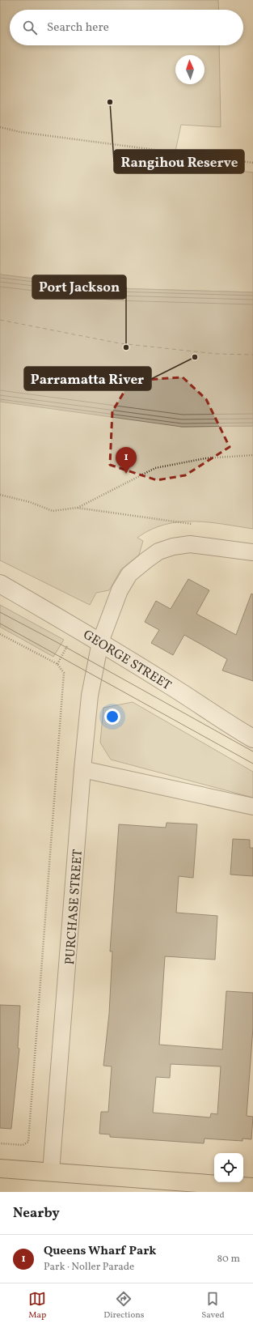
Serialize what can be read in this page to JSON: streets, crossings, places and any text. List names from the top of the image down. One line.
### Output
{"streets":{"street":["GEORGE STREET","PURCHASE STREET"]},"crossings":[["GEORGE STREET","PURCHASE STREET"]],"places":["Rangihou Reserve","Port Jackson","Parramatta River"],"north":"top","page":{"search":"Search here","pins":"1","heading":"Nearby","list":[{"mark":"1","name":"Queens Wharf Park","note":"Park · Noller Parade","value":"80 m"}],"nav":["Map","Directions","Saved"]}}
